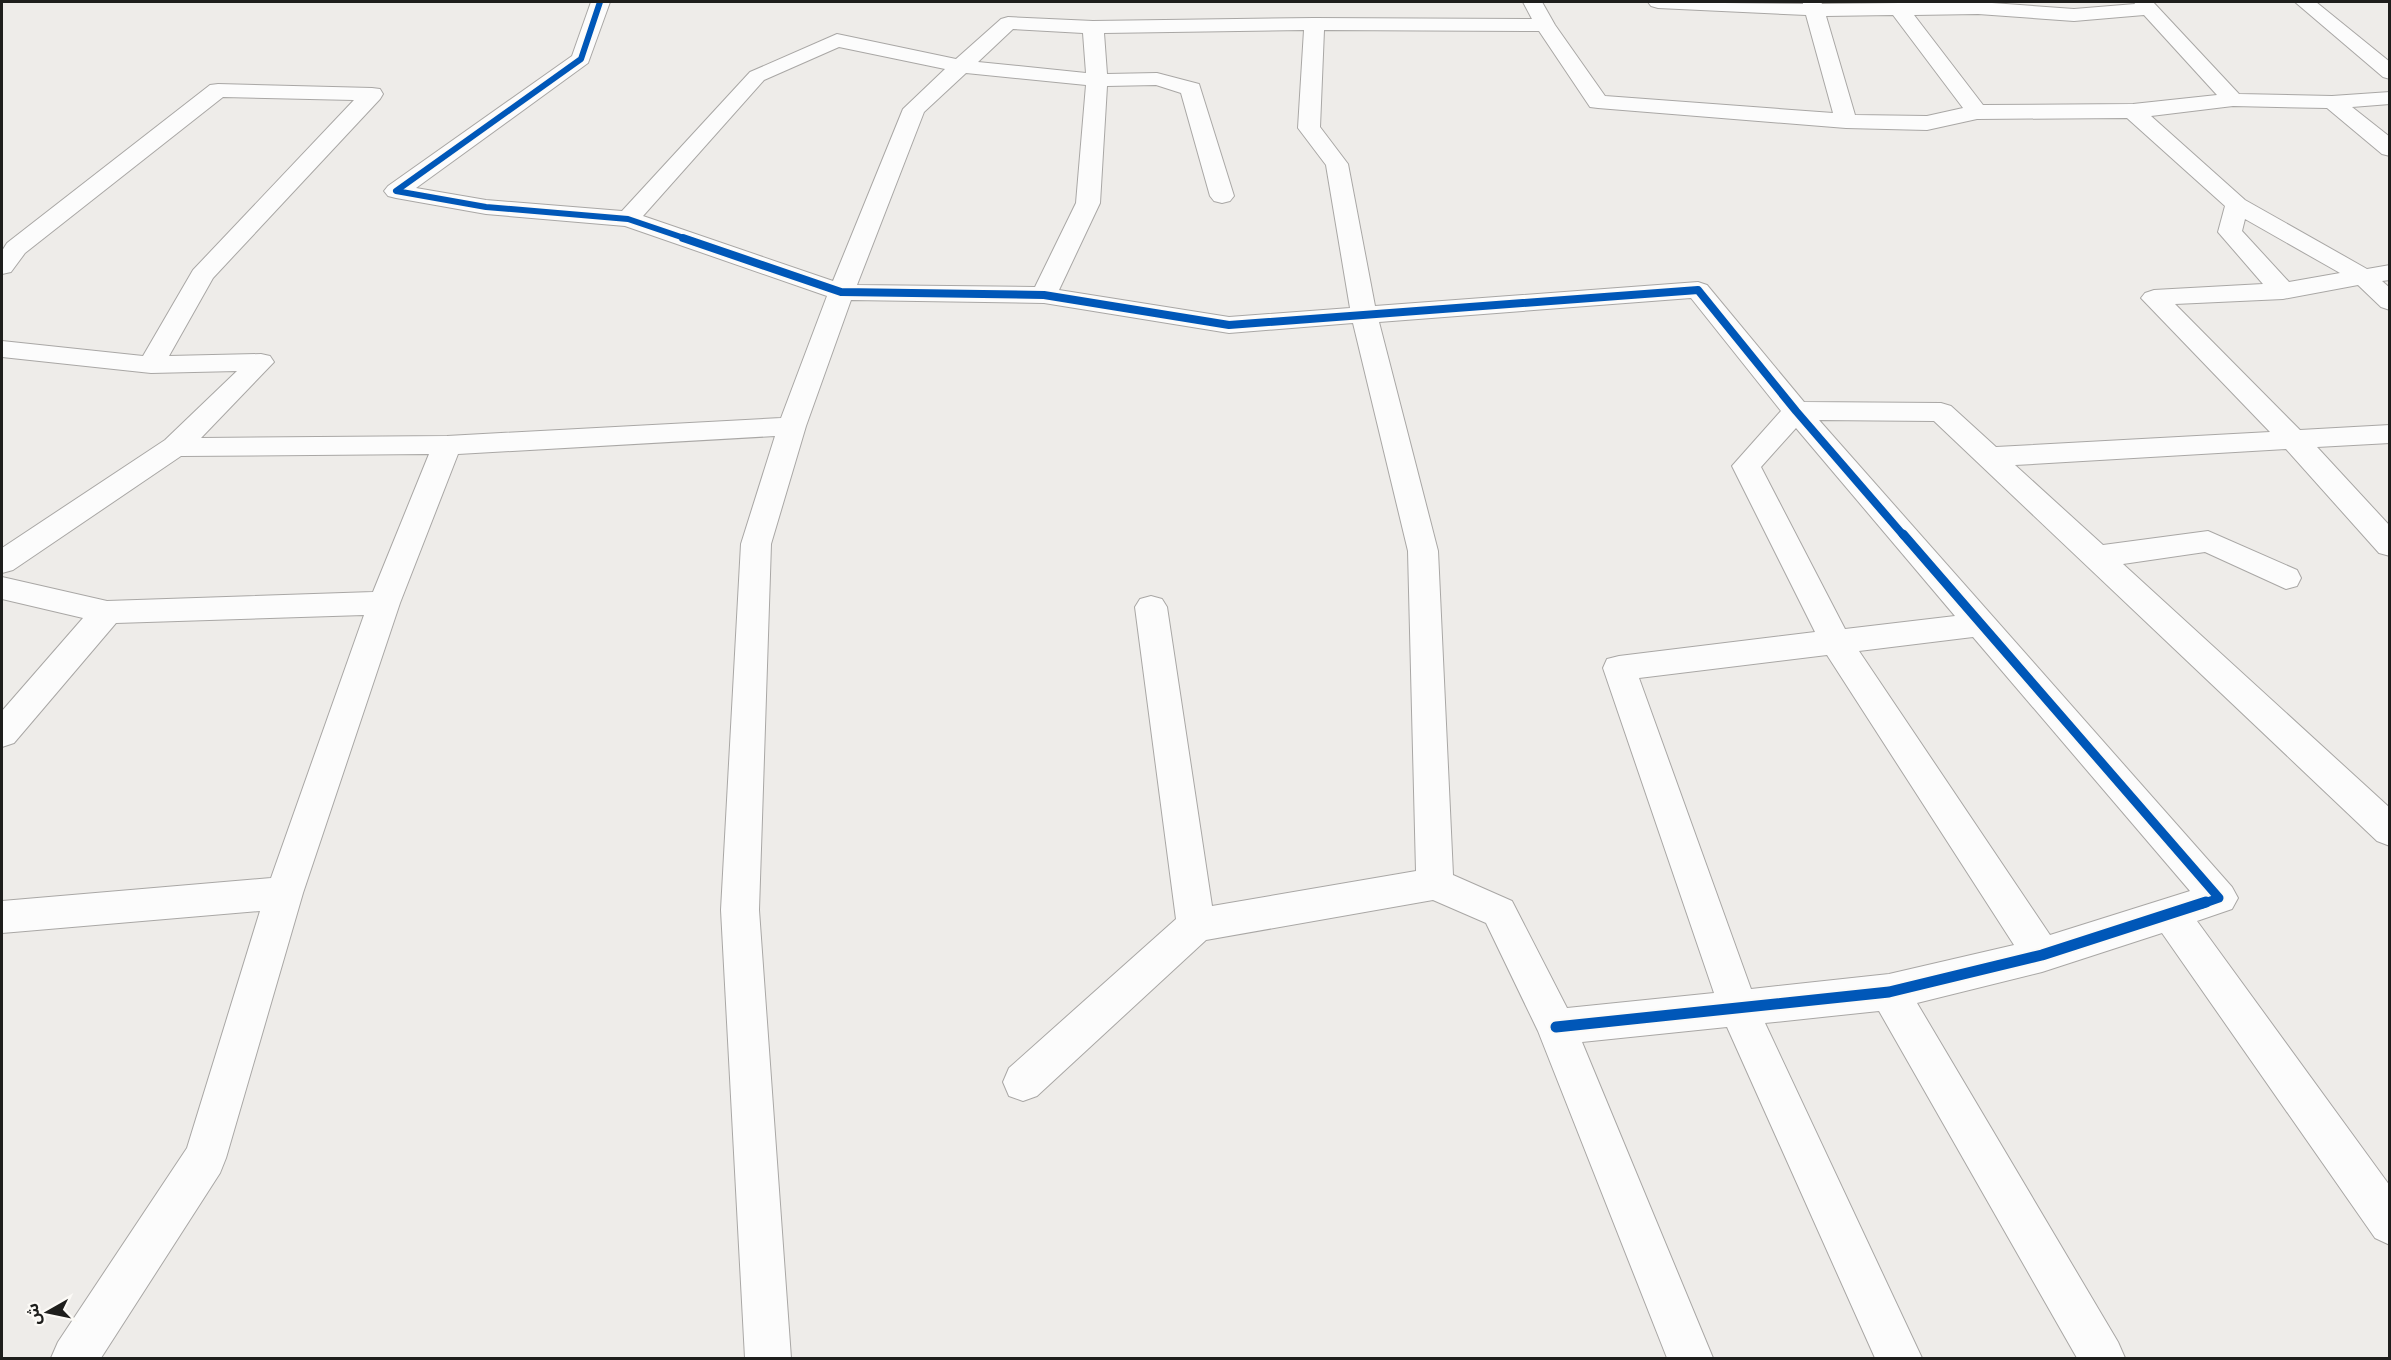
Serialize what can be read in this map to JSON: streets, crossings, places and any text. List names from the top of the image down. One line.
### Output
{"north":"left"}
